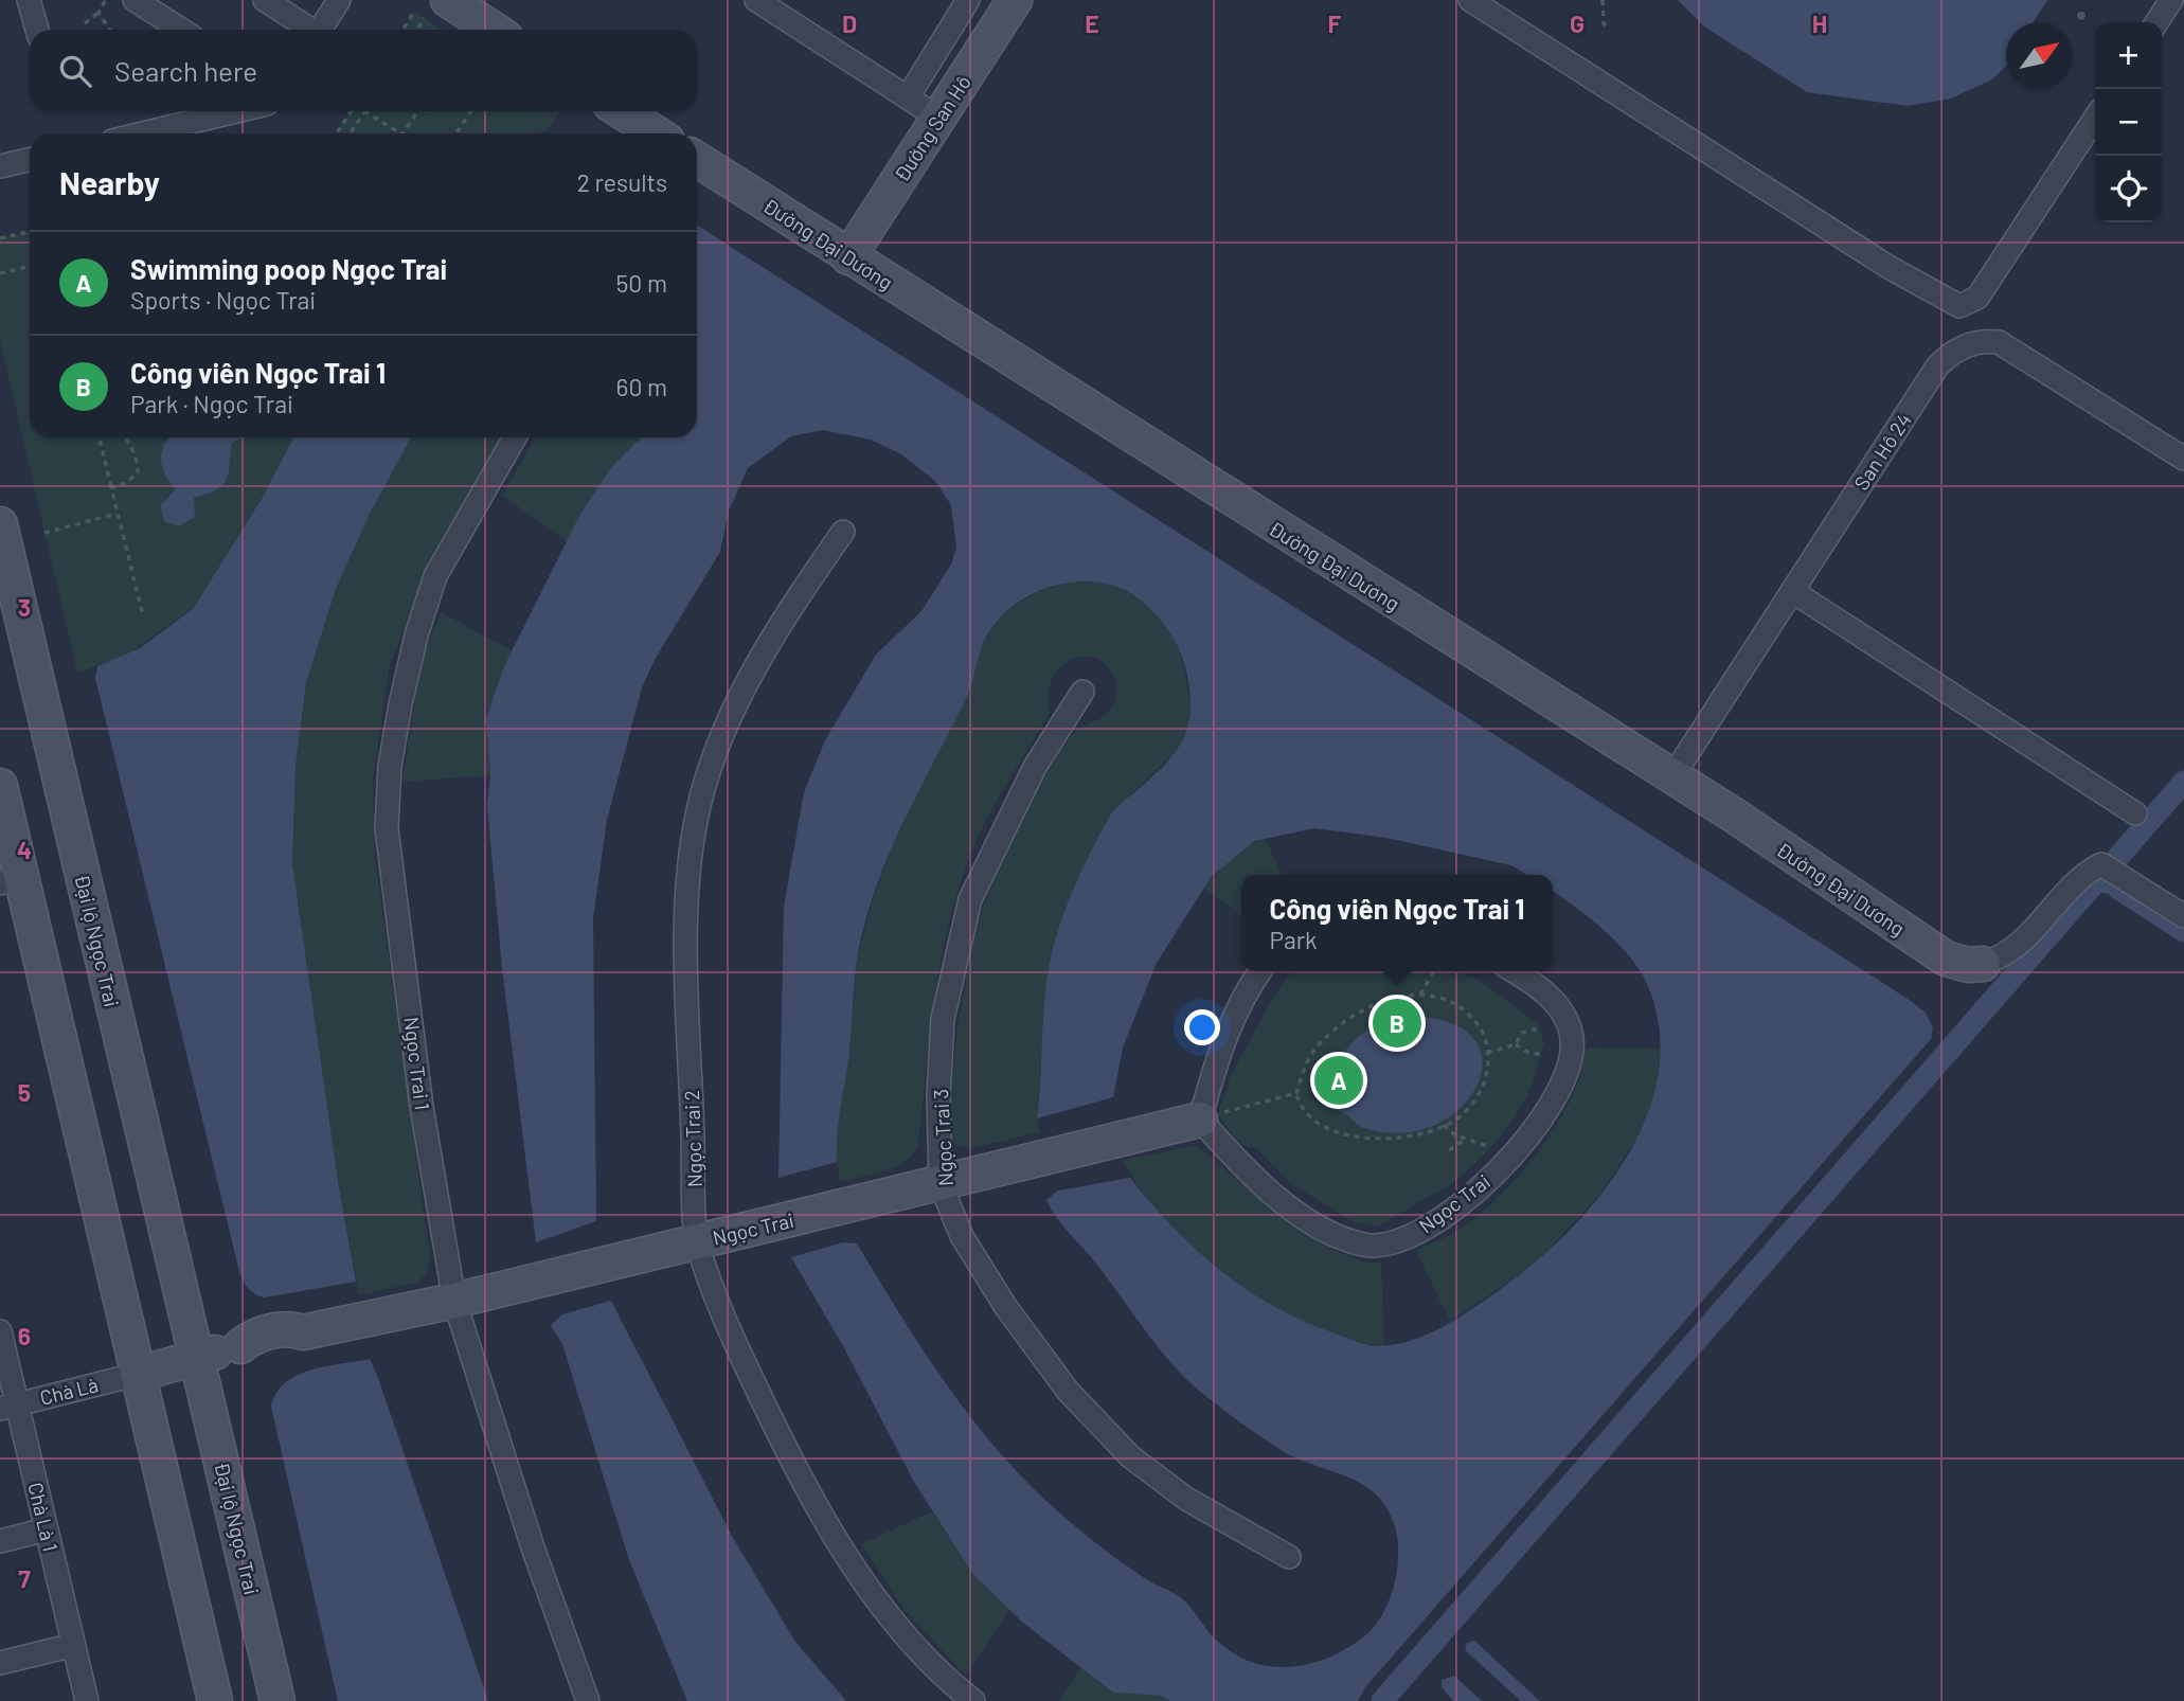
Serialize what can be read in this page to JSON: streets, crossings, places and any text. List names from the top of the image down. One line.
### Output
{"streets":{"street":["Đường San Hô","Đường Đại Dương","San Hô 24","Đại lộ Ngọc Trai","Ngọc Trai 1","Ngọc Trai 3","Ngọc Trai 2","Ngọc Trai","Chà Là","Chà Là 1"]},"crossings":[["Đường San Hô","Đường Đại Dương"],["Đường Đại Dương","San Hô 24"],["Đại lộ Ngọc Trai","Ngọc Trai"],["Ngọc Trai 1","Ngọc Trai"],["Ngọc Trai 3","Ngọc Trai"],["Ngọc Trai 2","Ngọc Trai"],["Chà Là","Chà Là 1"]],"north":"top right","page":{"map_buttons":["+","−"],"search":"Search here","heading":["Nearby","2 results"],"list":[{"mark":"A","name":"Swimming poop Ngọc Trai","note":"Sports · Ngọc Trai","value":"50 m"},{"mark":"B","name":"Công viên Ngọc Trai 1","note":"Park · Ngọc Trai","value":"60 m"}],"popup":["Công viên Ngọc Trai 1","Park"],"pins":["B","A"]},"grid":{"columns":["D","E","F","G","H"],"rows":["3","4","5","6","7"]}}
